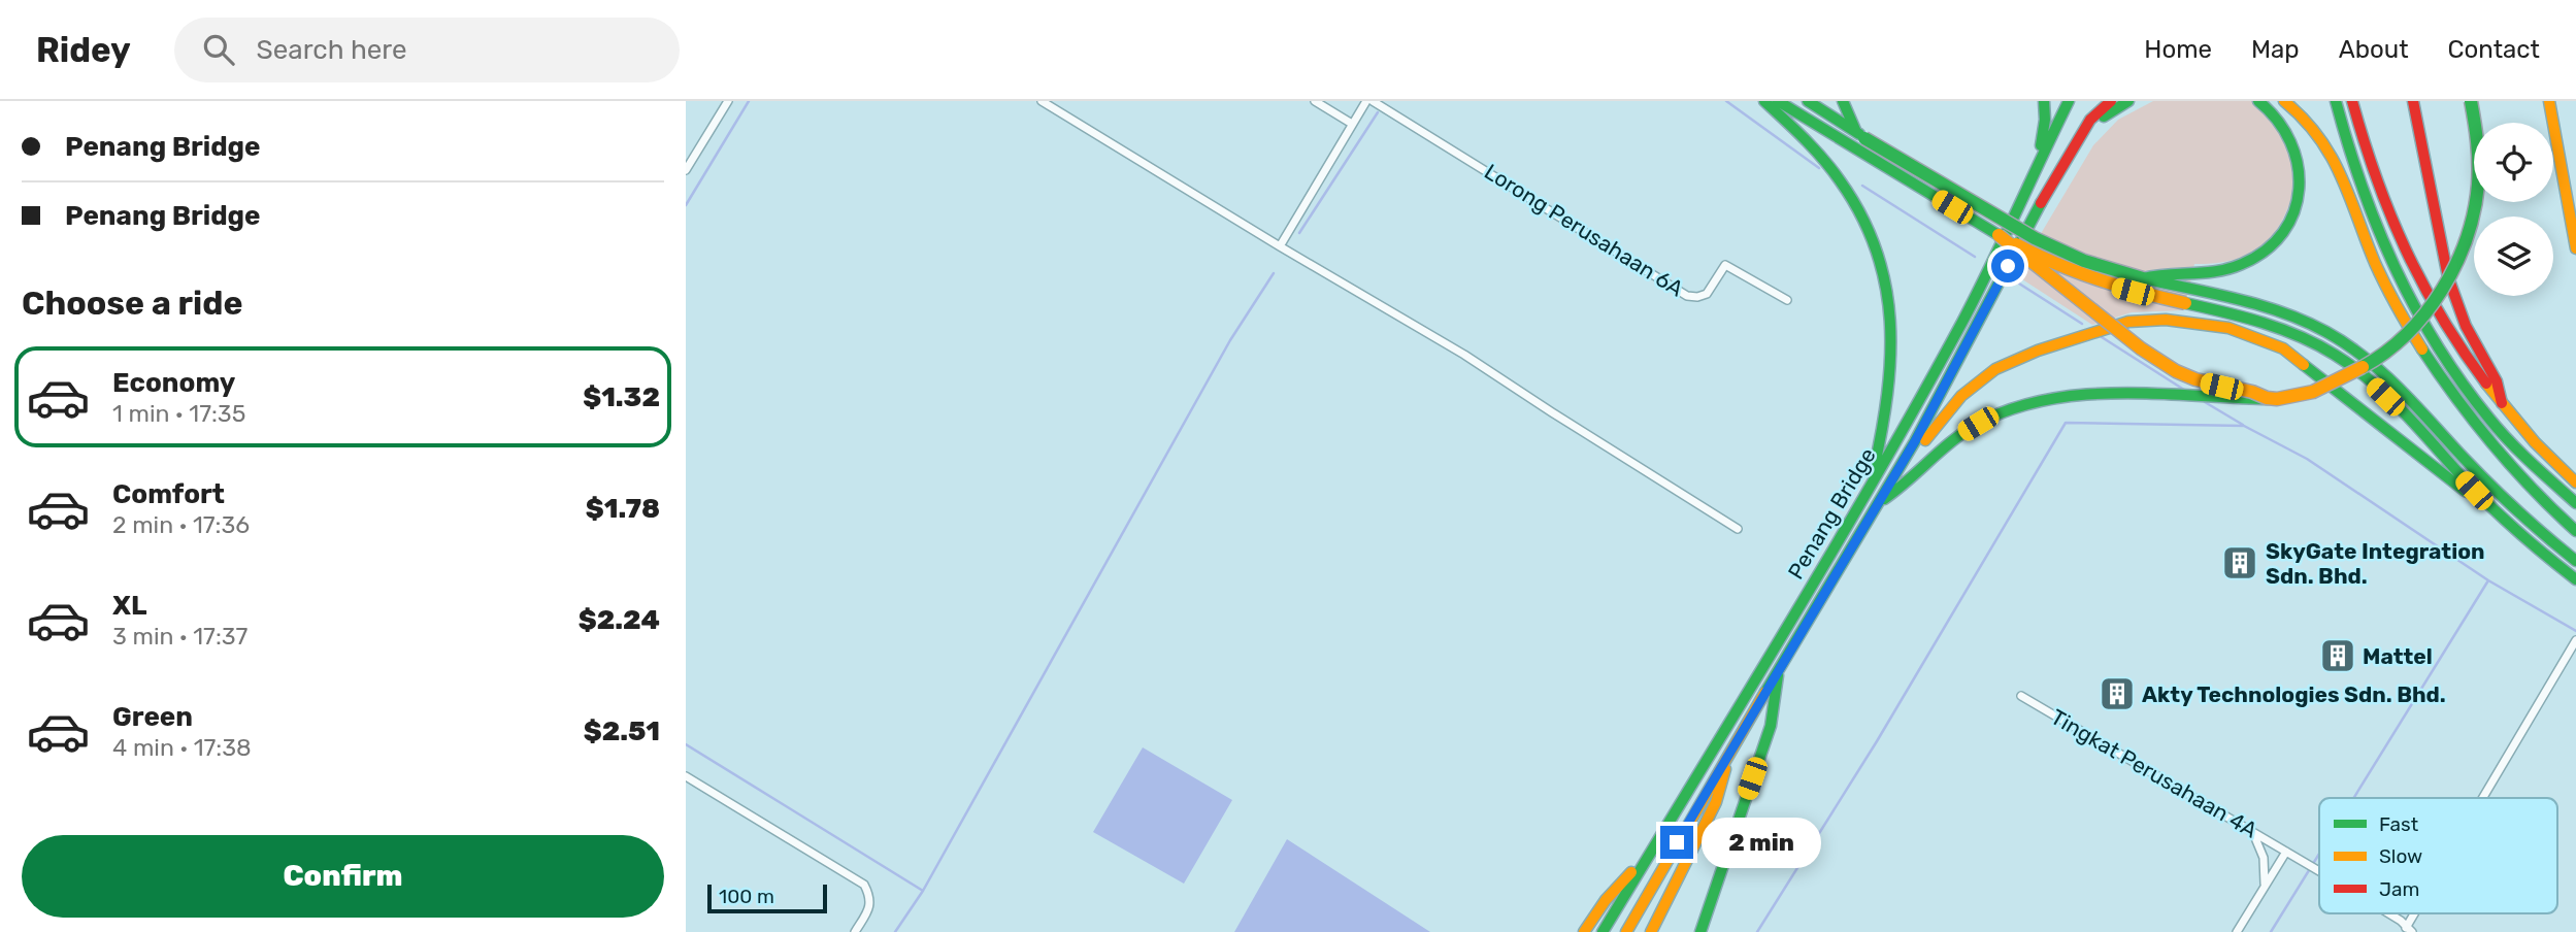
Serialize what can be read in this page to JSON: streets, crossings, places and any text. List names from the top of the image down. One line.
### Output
{"streets":{"main road":["Penang Bridge"],"street":["Lorong Perusahaan 6A","Tingkat Perusahaan 4A"]},"places":{"building":["SkyGate Integration Sdn. Bhd.","Mattel","Akty Technologies Sdn. Bhd."]},"legend":["Fast","Slow","Jam"],"scale_bar":"100 m","page":{"header":"Ridey","search":"Search here","nav":["Home","Map","About","Contact"],"banner":["Penang Bridge","Penang Bridge"],"heading":"Choose a ride","list":[{"name":"Economy","note":"1 min · 17:35","value":"$1.32"},{"name":"Comfort","note":"2 min · 17:36","value":"$1.78"},{"name":"XL","note":"3 min · 17:37","value":"$2.24"},{"name":"Green","note":"4 min · 17:38","value":"$2.51"}],"bubble":"2 min","buttons":"Confirm","scale":"100 m"}}
